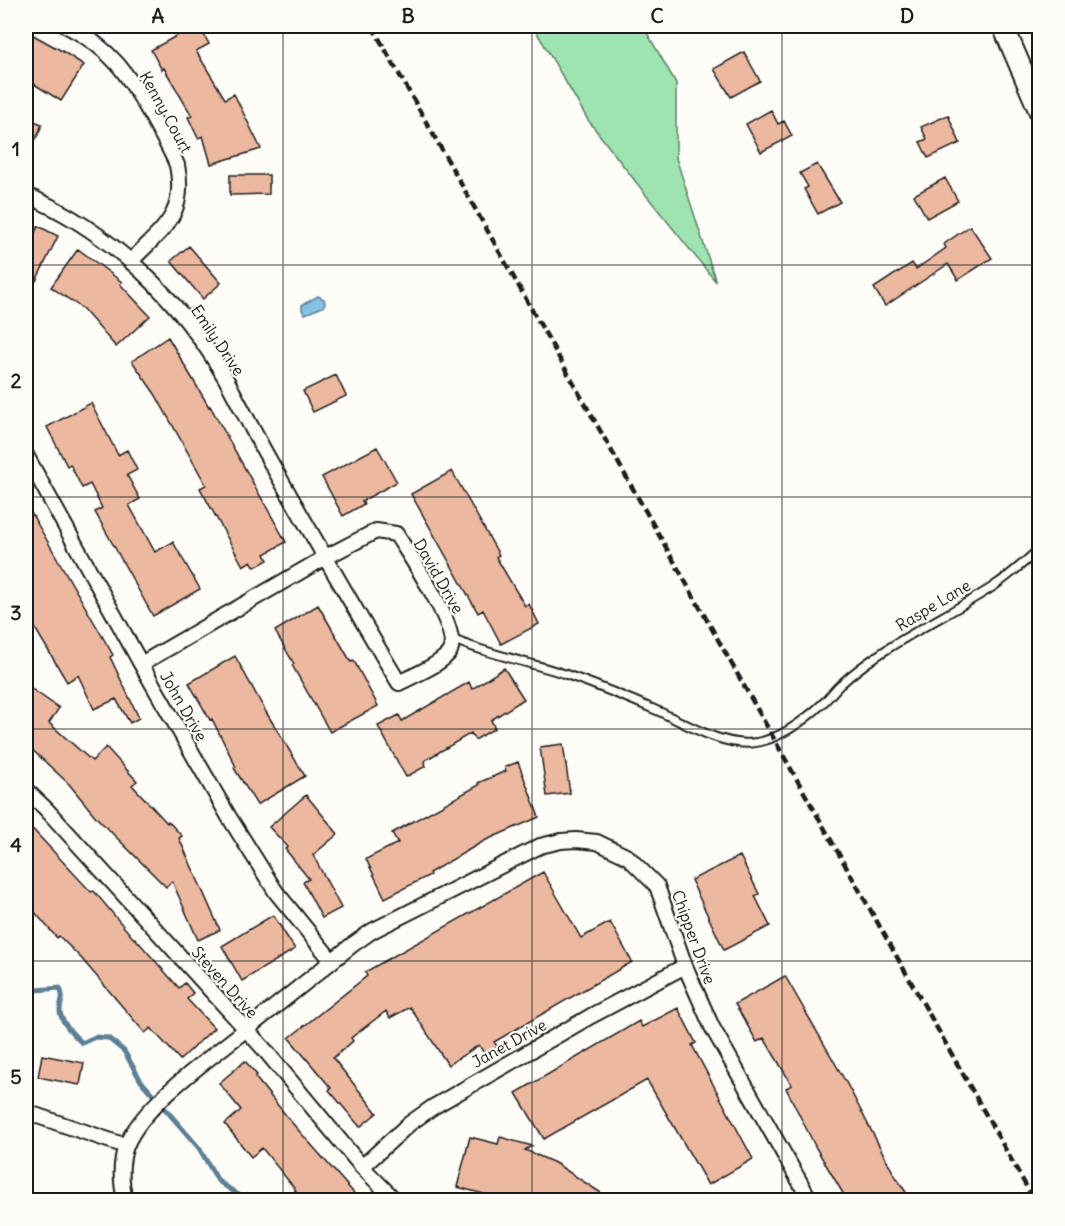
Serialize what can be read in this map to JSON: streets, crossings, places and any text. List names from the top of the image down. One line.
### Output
{"streets":{"street":["Kenny Court","Emily Drive","David Drive","John Drive","Chipper Drive","Steven Drive","Janet Drive"],"lane":["Raspe Lane"]},"crossings":[["Kenny Court","Emily Drive"],["Emily Drive","David Drive"],["David Drive","Raspe Lane"],["David Drive","John Drive"],["John Drive","Chipper Drive"],["Chipper Drive","Steven Drive"],["Chipper Drive","Janet Drive"],["Steven Drive","Janet Drive"]],"grid":{"columns":["A","B","C","D"],"rows":["1","2","3","4","5"]}}
